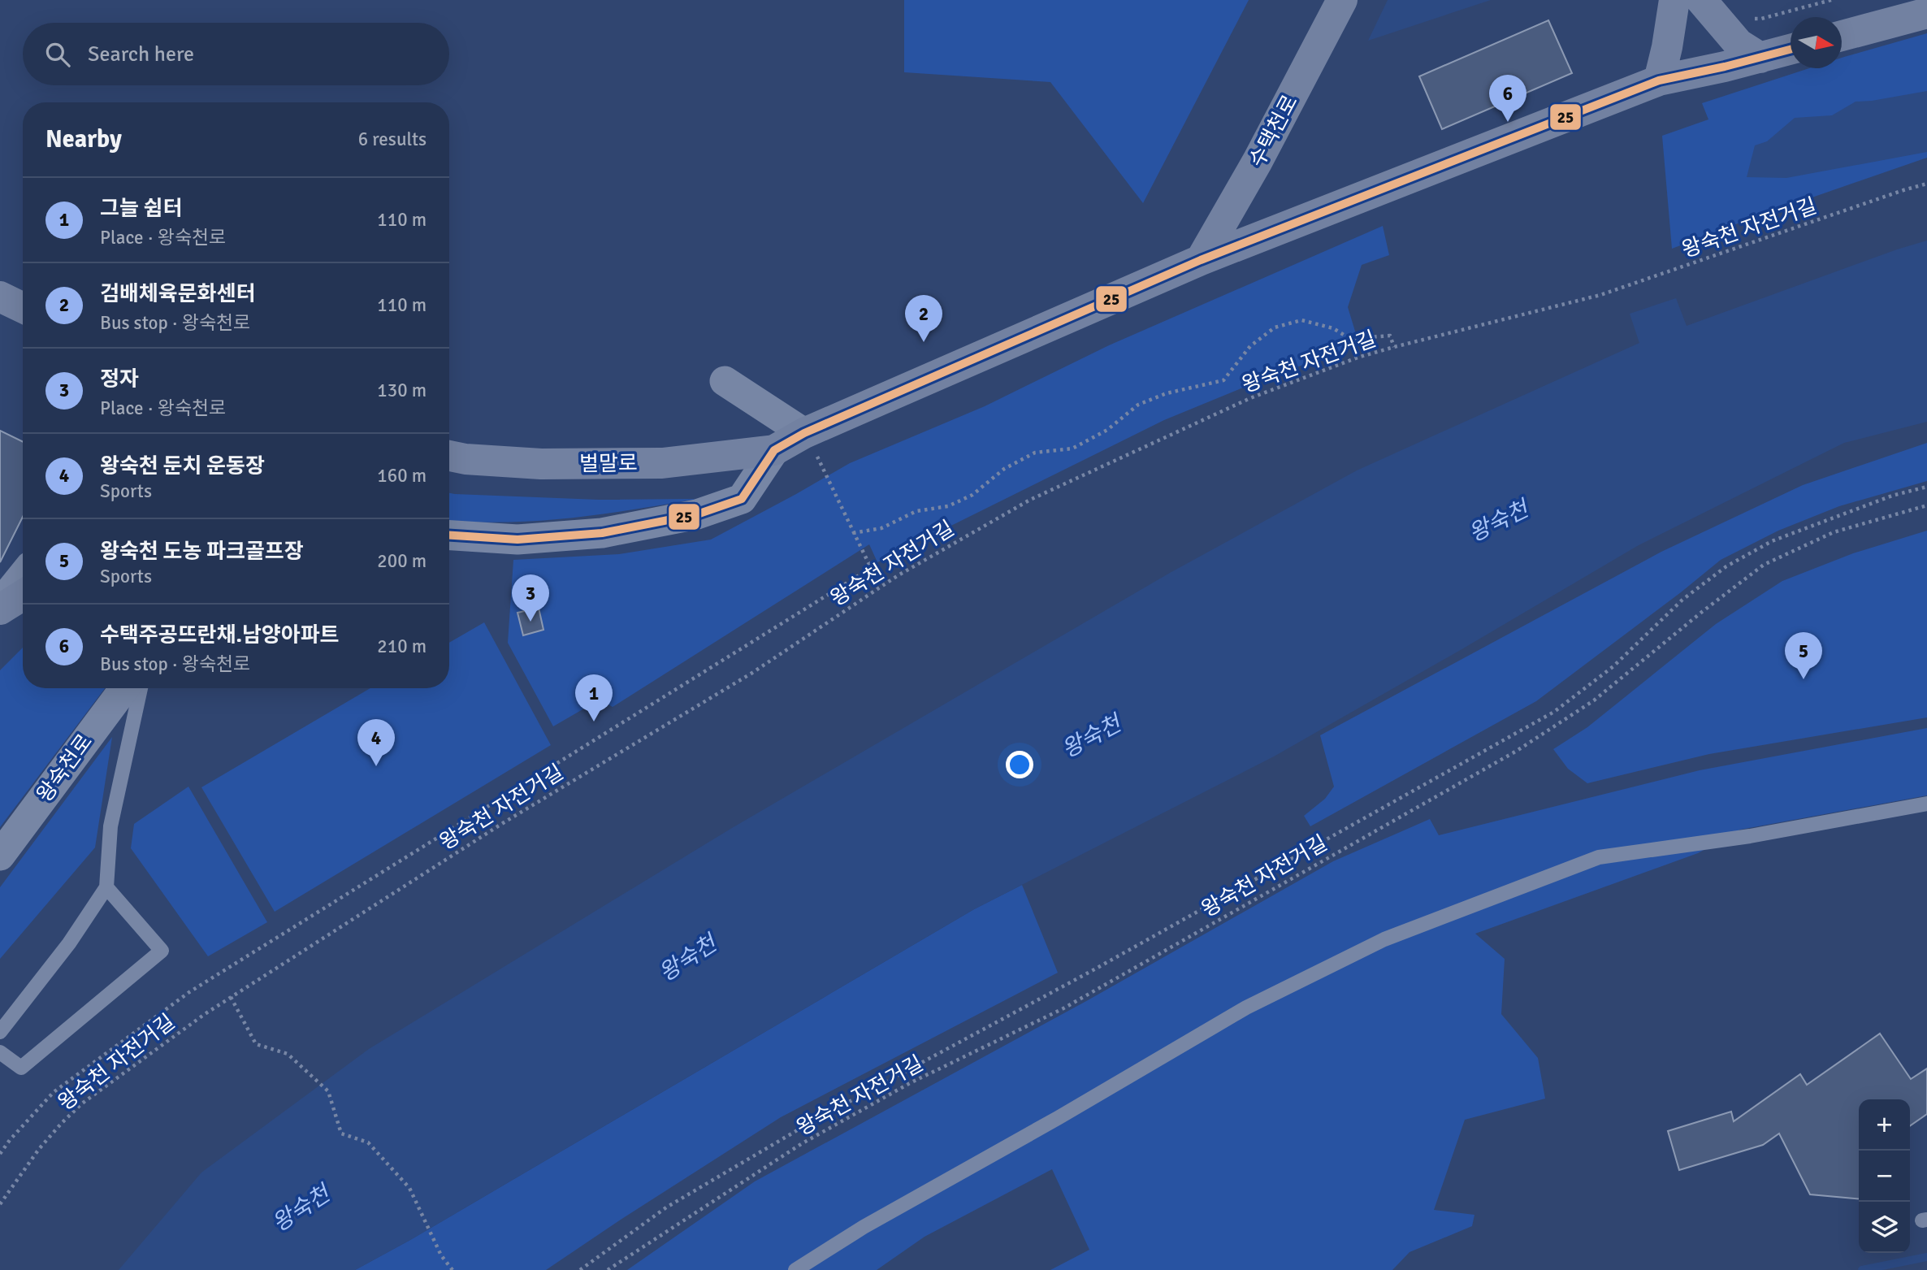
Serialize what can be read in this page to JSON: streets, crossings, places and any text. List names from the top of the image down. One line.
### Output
{"streets":{"street":["수택천로","벌말로","왕숙천로"],"path":["왕숙천 자전거길"]},"water":["왕숙천"],"lines":["transit line 25"],"north":"right","page":{"search":"Search here","pins":["6","2","3","5","1","4"],"heading":["Nearby","6 results"],"list":[{"mark":"1","name":"그늘 쉼터","note":"Place · 왕숙천로","value":"110 m"},{"mark":"2","name":"검배체육문화센터","note":"Bus stop · 왕숙천로","value":"110 m"},{"mark":"3","name":"정자","note":"Place · 왕숙천로","value":"130 m"},{"mark":"4","name":"왕숙천 둔치 운동장","note":"Sports","value":"160 m"},{"mark":"5","name":"왕숙천 도농 파크골프장","note":"Sports","value":"200 m"},{"mark":"6","name":"수택주공뜨란채.남양아파트","note":"Bus stop · 왕숙천로","value":"210 m"}],"map_buttons":["+","−"]}}
